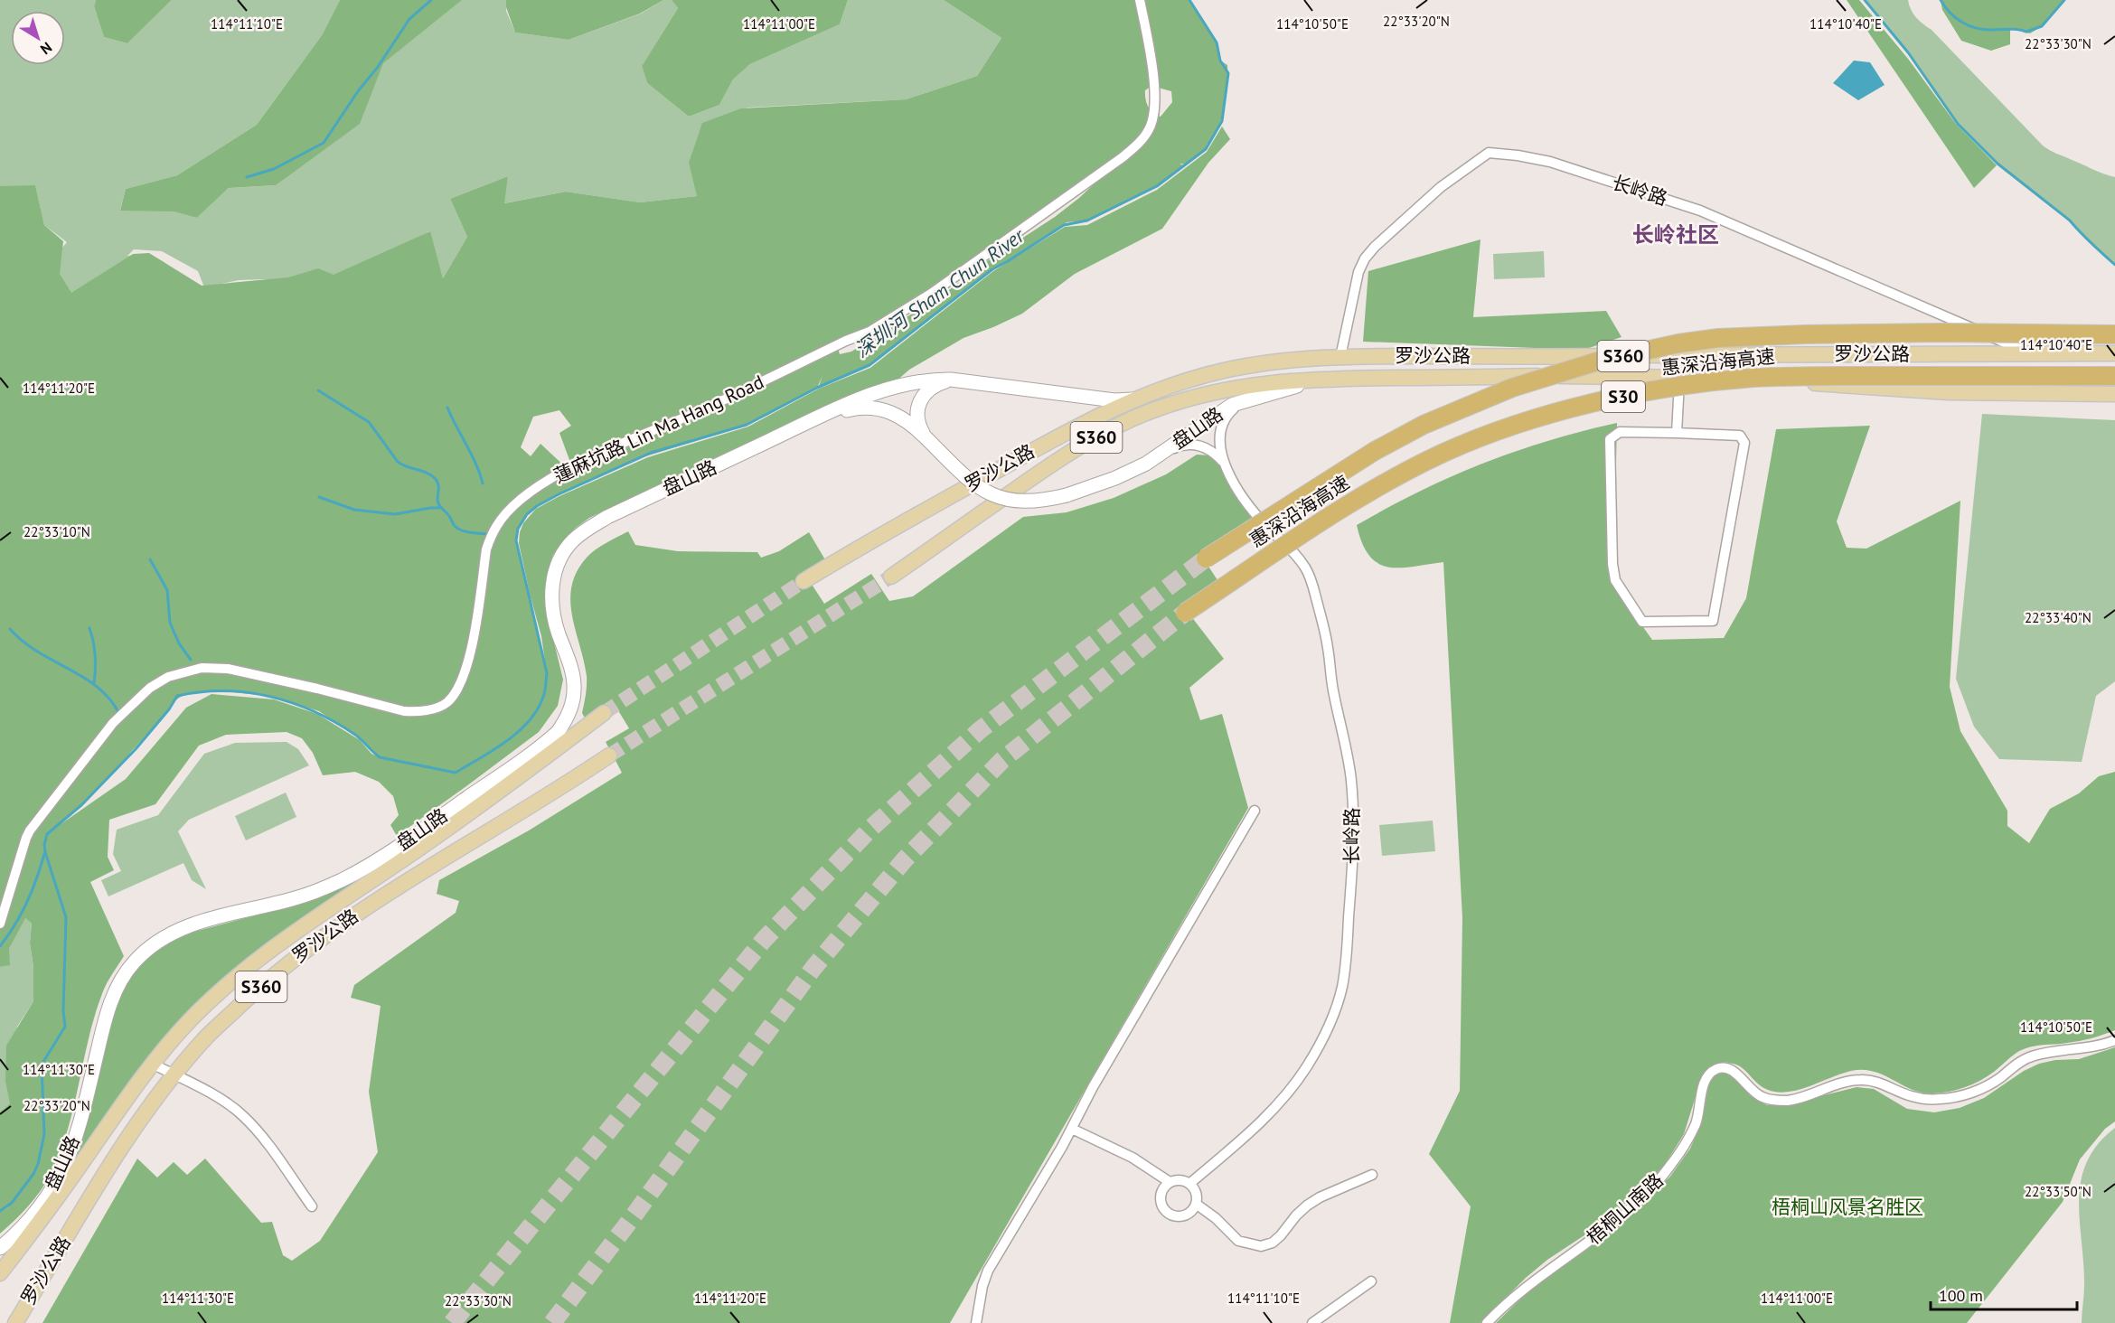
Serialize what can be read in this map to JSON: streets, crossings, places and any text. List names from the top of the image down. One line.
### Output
{"streets":{"highway":["惠深沿海高速","S30"],"main road":["罗沙公路","S360","盘山路"],"street":["长岭路","蓮麻坑路 Lin Ma Hang Road","梧桐山南路"]},"crossings":[["长岭路","罗沙公路"],["长岭路","盘山路"],["罗沙公路","盘山路"]],"districts":["长岭社区"],"water":["深圳河 Sham Chun River"],"parks":["梧桐山风景名胜区"],"scale_bar":"100 m","north":"bottom right","coordinates":["22°33'20\"N","114°11'10\"E","114°11'00\"E","114°10'50\"E","114°10'40\"E","22°33'30\"N","114°11'20\"E","22°33'10\"N","22°33'40\"N","114°11'30\"E","22°33'50\"N"]}
